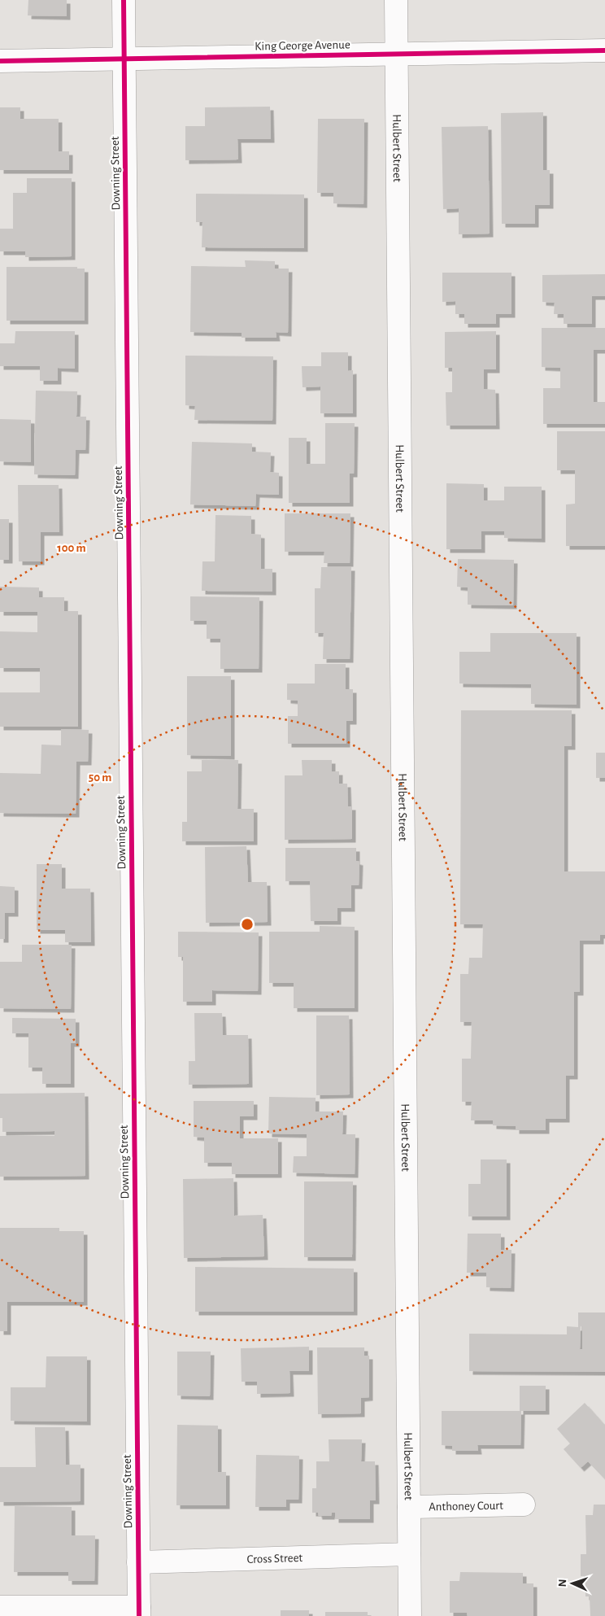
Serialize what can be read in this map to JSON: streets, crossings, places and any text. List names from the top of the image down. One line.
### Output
{"streets":{"street":["King George Avenue","Hulbert Street","Downing Street","Anthoney Court","Cross Street"]},"crossings":[["King George Avenue","Hulbert Street"],["King George Avenue","Downing Street"],["Hulbert Street","Anthoney Court"],["Hulbert Street","Cross Street"],["Downing Street","Cross Street"]],"north":"left","rings":["100 m","50 m"]}
